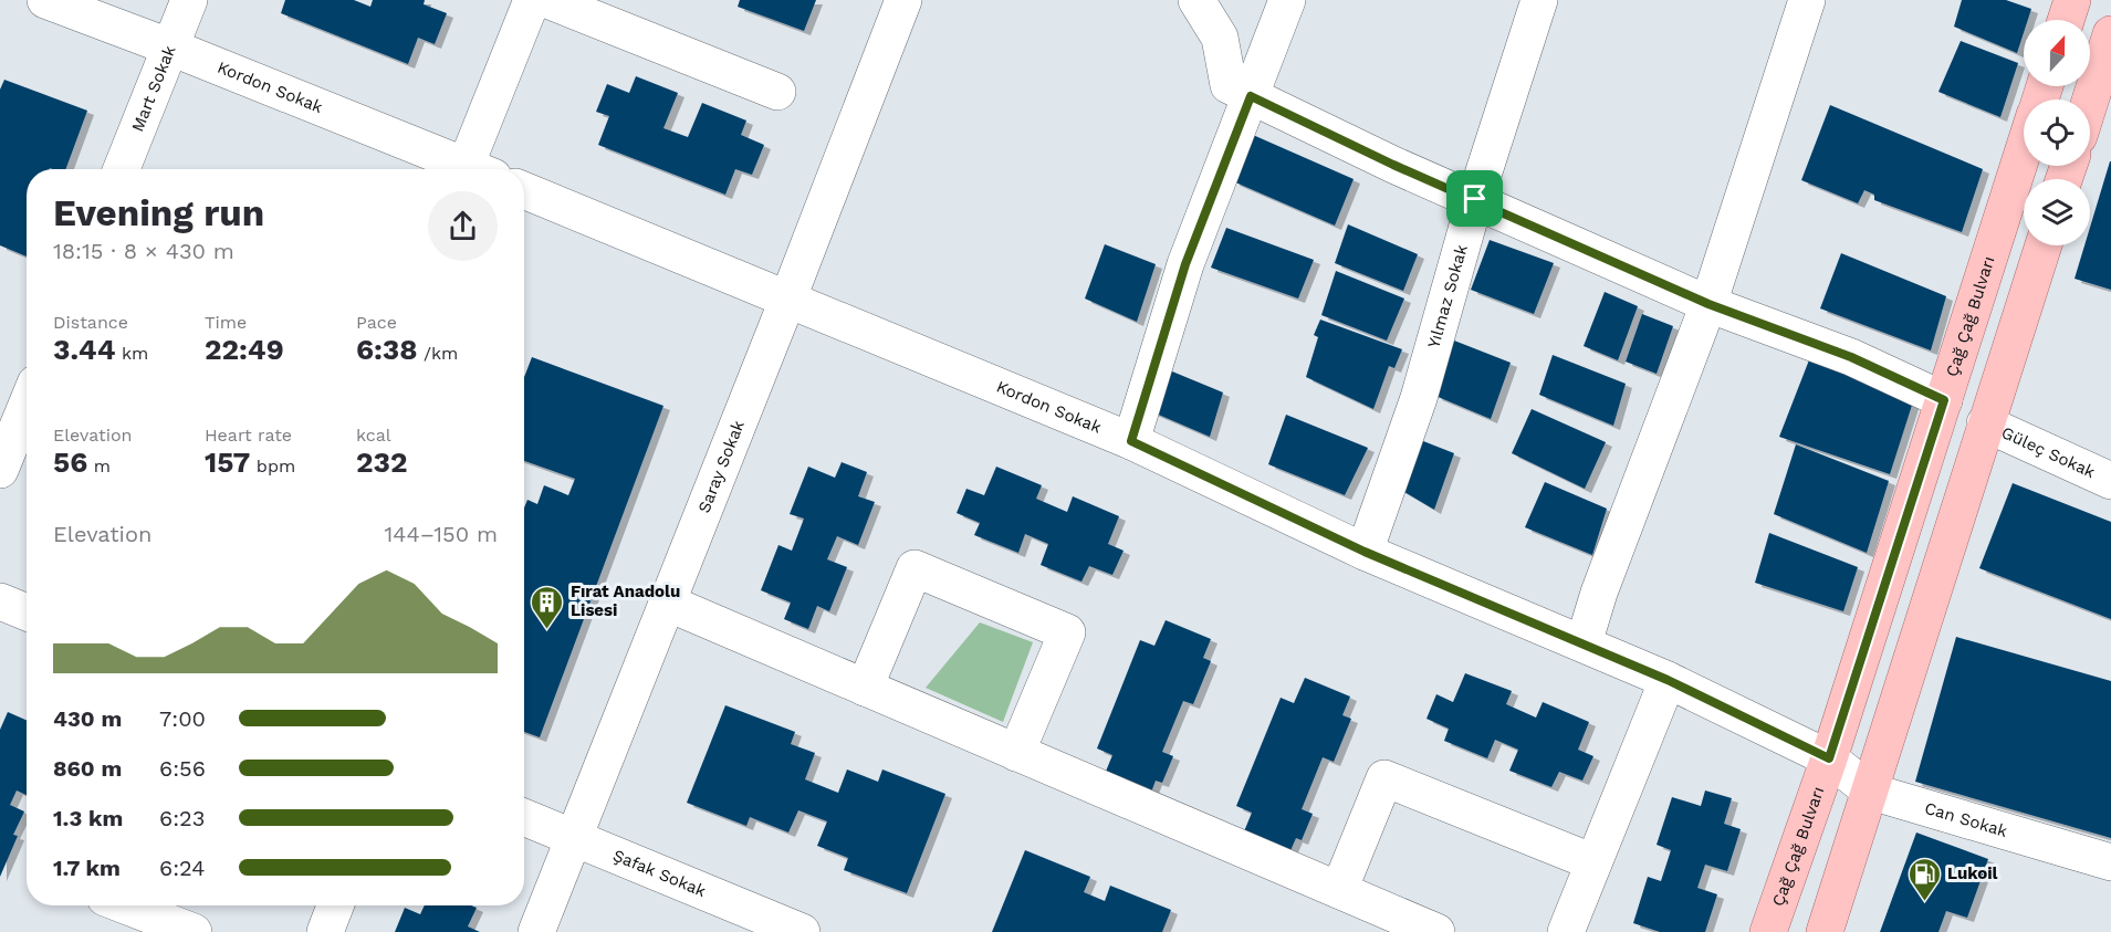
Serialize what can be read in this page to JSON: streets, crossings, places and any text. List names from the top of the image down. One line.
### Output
{"streets":{"main road":["Çağ Çağ Bulvarı"],"street":["Kordon Sokak","Mart Sokak","Yılmaz Sokak","Güleç Sokak","Saray Sokak","Can Sokak","Şafak Sokak"]},"crossings":[["Kordon Sokak","Mart Sokak"],["Kordon Sokak","Yılmaz Sokak"],["Kordon Sokak","Çağ Çağ Bulvarı"],["Kordon Sokak","Saray Sokak"],["Kordon Sokak","Can Sokak"],["Çağ Çağ Bulvarı","Can Sokak"],["Saray Sokak","Şafak Sokak"]],"places":{"building":["Fırat Anadolu Lisesi"],"fuel station":["Lukoil"]},"north":"top","page":{"heading":["Evening run","18:15 · 8 × 430 m"],"stats":[["Distance","3.44 km"],["Time","22:49"],["Pace","6:38 /km"],["Elevation","56 m"],["Heart rate","157 bpm"],["kcal","232"]],"chart":["Elevation","144–150 m"],"list":[{"name":"430 m","note":"7:00"},{"name":"860 m","note":"6:56"},{"name":"1.3 km","note":"6:23"},{"name":"1.7 km","note":"6:24"}]}}
